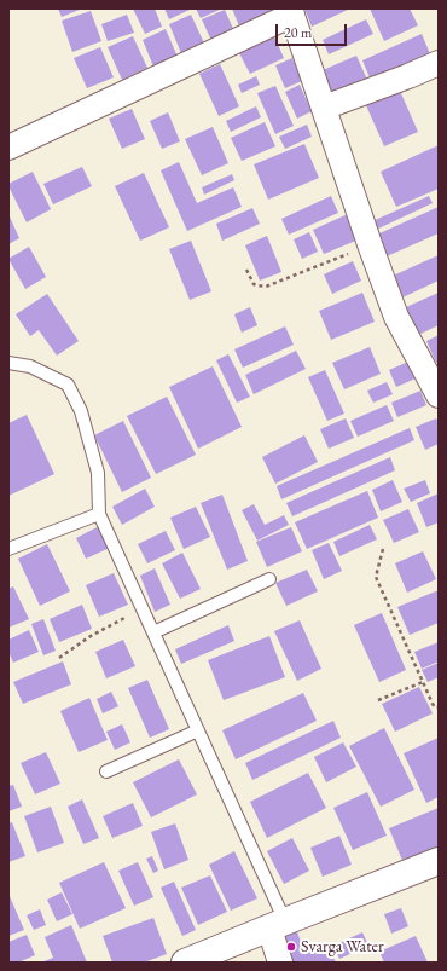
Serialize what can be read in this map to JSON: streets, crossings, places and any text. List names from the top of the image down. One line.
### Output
{"places":["Svarga Water"],"scale_bar":"20 m"}
